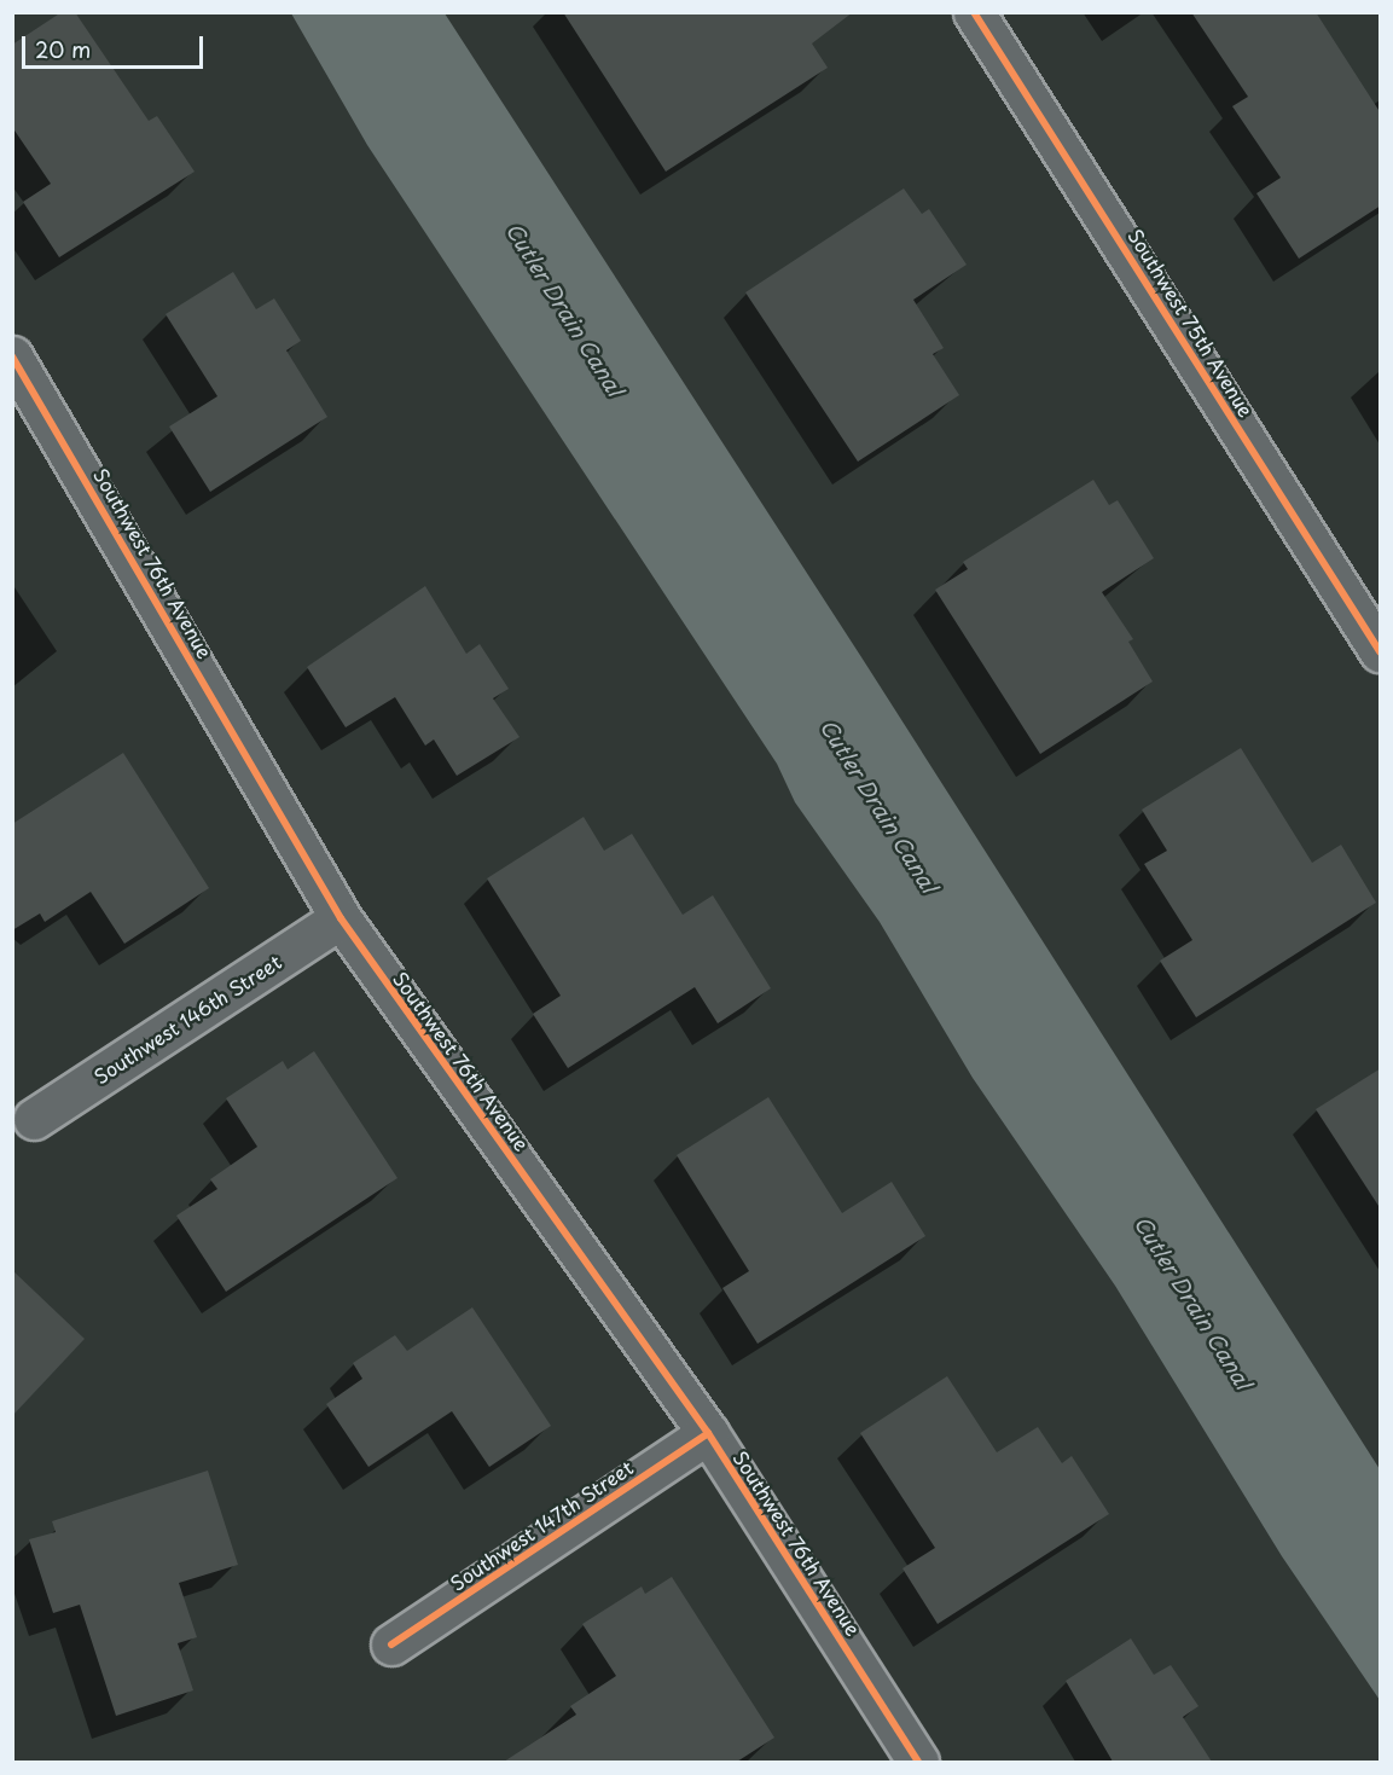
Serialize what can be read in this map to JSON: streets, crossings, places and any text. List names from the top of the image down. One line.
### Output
{"streets":{"street":["Southwest 75th Avenue","Southwest 76th Avenue","Southwest 146th Street","Southwest 147th Street"]},"crossings":[["Southwest 76th Avenue","Southwest 146th Street"],["Southwest 76th Avenue","Southwest 147th Street"]],"water":["Cutler Drain Canal"],"scale_bar":"20 m"}
